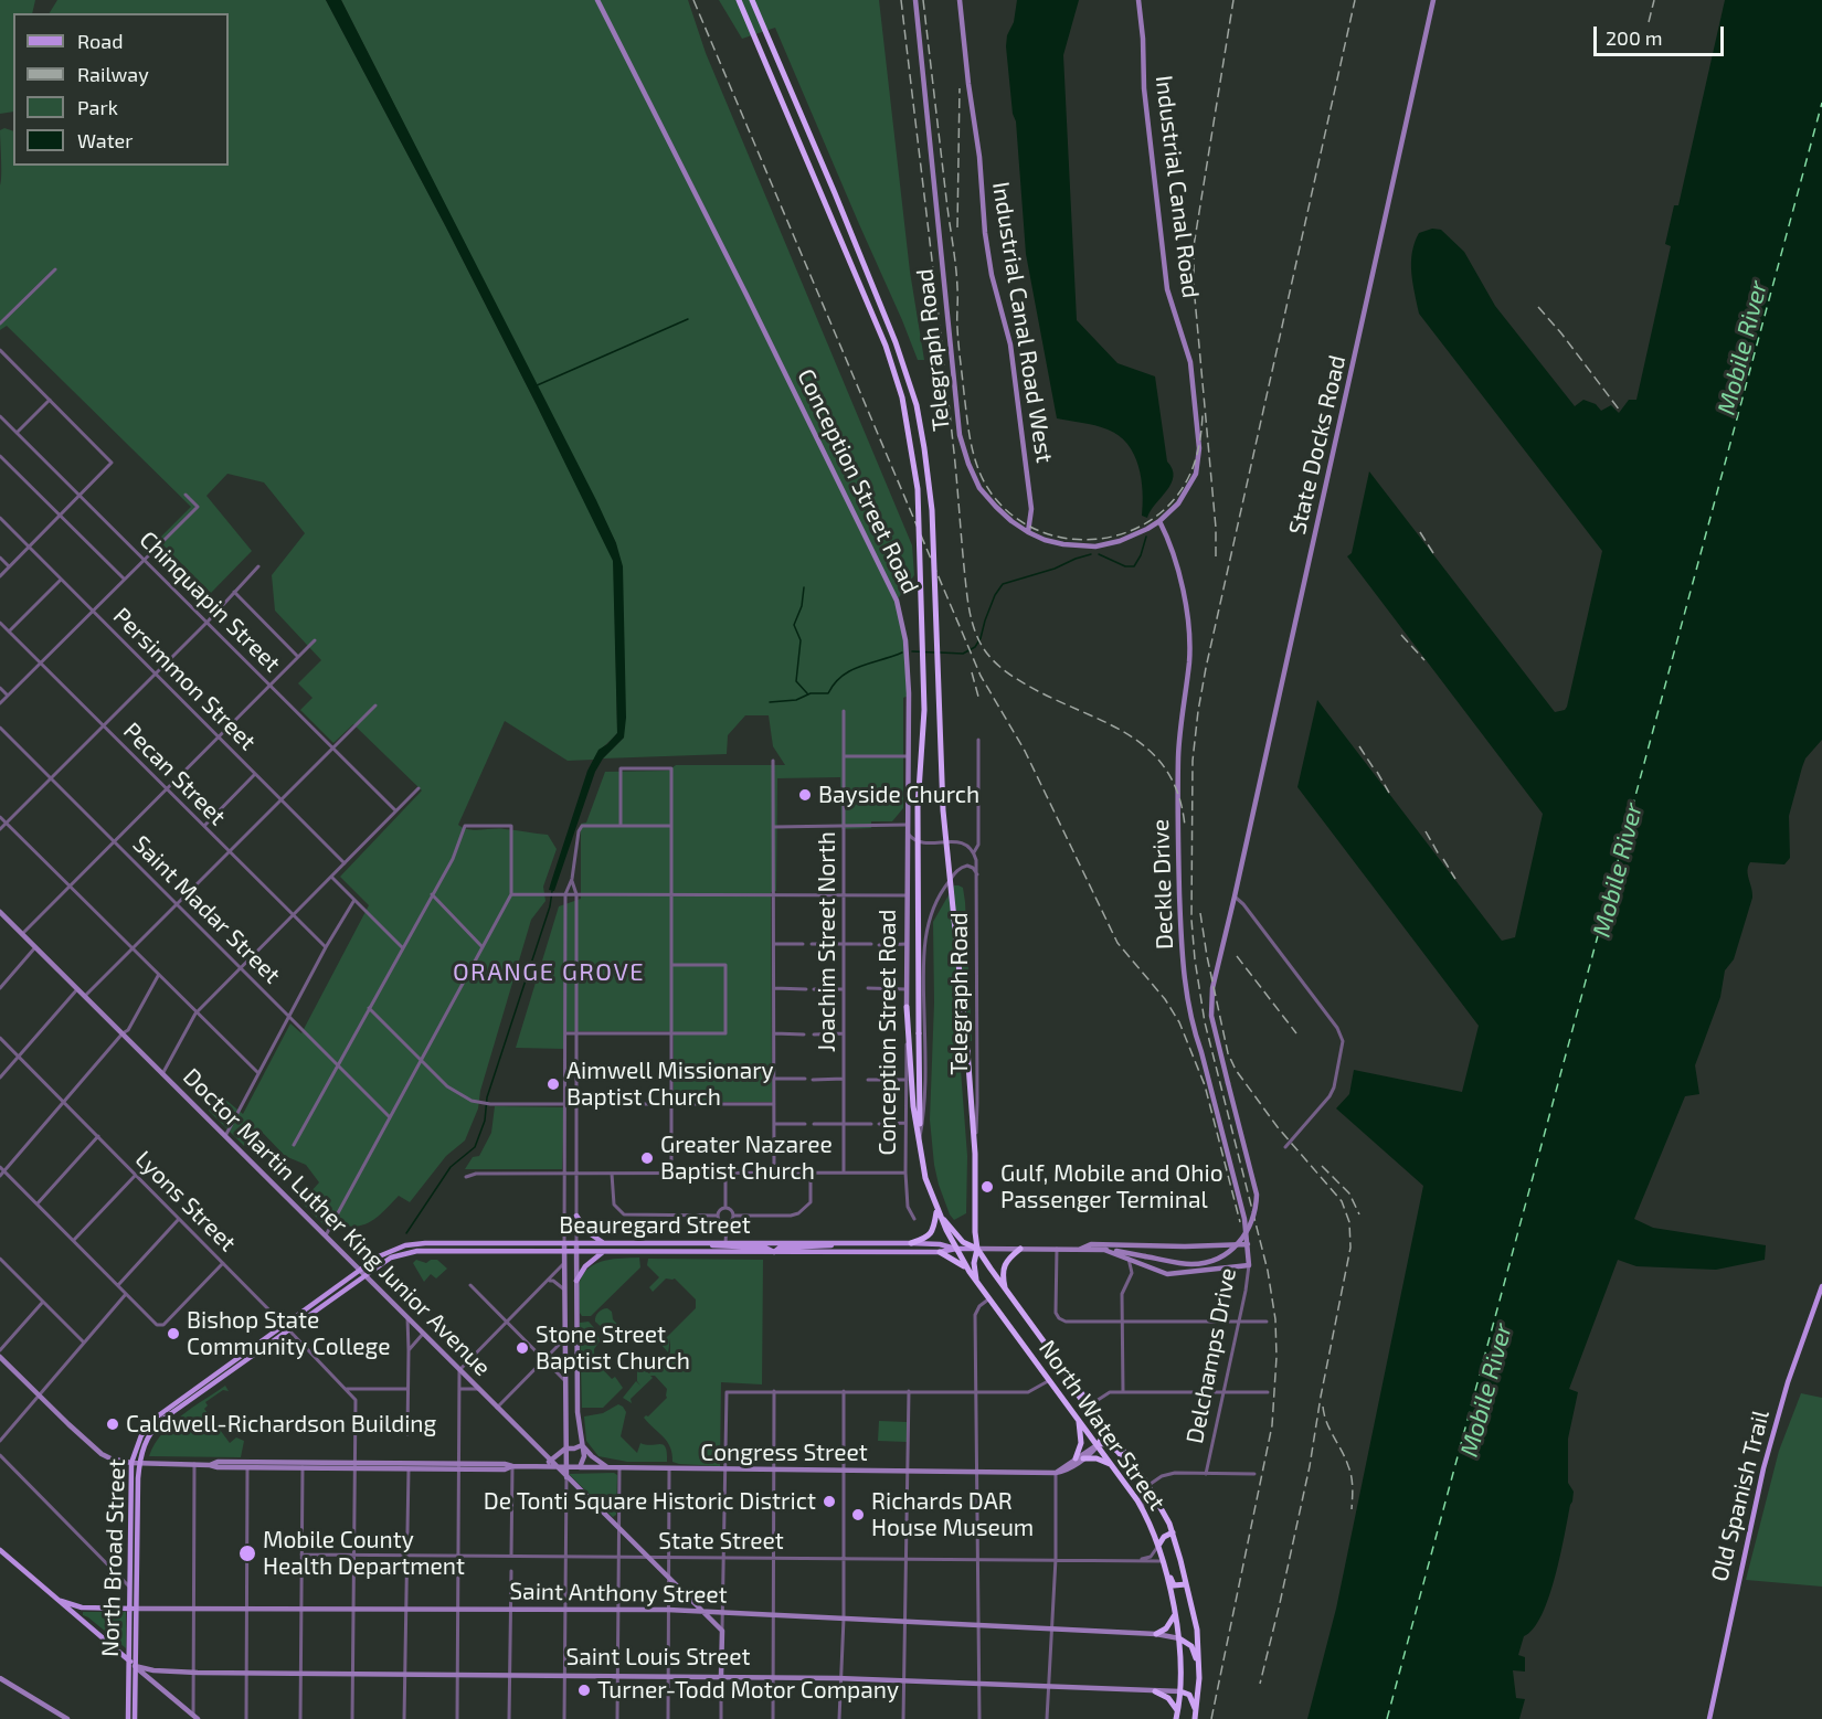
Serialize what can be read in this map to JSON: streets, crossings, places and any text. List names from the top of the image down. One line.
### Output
{"streets":{"highway":["Telegraph Road","North Water Street"],"main road":["Beauregard Street","Old Spanish Trail","North Broad Street","Saint Anthony Street"],"street":["Industrial Canal Road","Industrial Canal Road West","State Docks Road","Conception Street Road","Chinquapin Street","Persimmon Street","Pecan Street","Deckle Drive","Saint Madar Street","Joachim Street North","Lyons Street","Doctor Martin Luther King Junior Avenue","Delchamps Drive","Congress Street","State Street","Saint Louis Street"]},"crossings":[["Industrial Canal Road","Telegraph Road"],["Industrial Canal Road","Deckle Drive"],["Industrial Canal Road West","Telegraph Road"],["Telegraph Road","Deckle Drive"],["Telegraph Road","Beauregard Street"],["Telegraph Road","North Water Street"],["State Docks Road","Beauregard Street"],["Deckle Drive","Delchamps Drive"],["Lyons Street","North Broad Street"],["Doctor Martin Luther King Junior Avenue","Beauregard Street"],["Doctor Martin Luther King Junior Avenue","Congress Street"],["Doctor Martin Luther King Junior Avenue","State Street"],["Doctor Martin Luther King Junior Avenue","North Broad Street"],["Doctor Martin Luther King Junior Avenue","Saint Anthony Street"],["Beauregard Street","North Water Street"],["Beauregard Street","North Broad Street"],["North Water Street","Congress Street"],["North Water Street","State Street"],["North Water Street","Saint Anthony Street"],["North Water Street","Saint Louis Street"],["Congress Street","North Broad Street"],["North Broad Street","Saint Anthony Street"],["North Broad Street","Saint Louis Street"]],"districts":["ORANGE GROVE"],"water":["Mobile River"],"places":["Bayside Church","Aimwell Missionary Baptist Church","Greater Nazaree Baptist Church","Gulf, Mobile and Ohio Passenger Terminal","Bishop State Community College","Stone Street Baptist Church","Caldwell-Richardson Building","De Tonti Square Historic District","Richards DAR House Museum","Mobile County Health Department","Turner-Todd Motor Company"],"legend":["Road","Railway","Park","Water"],"scale_bar":"200 m"}
